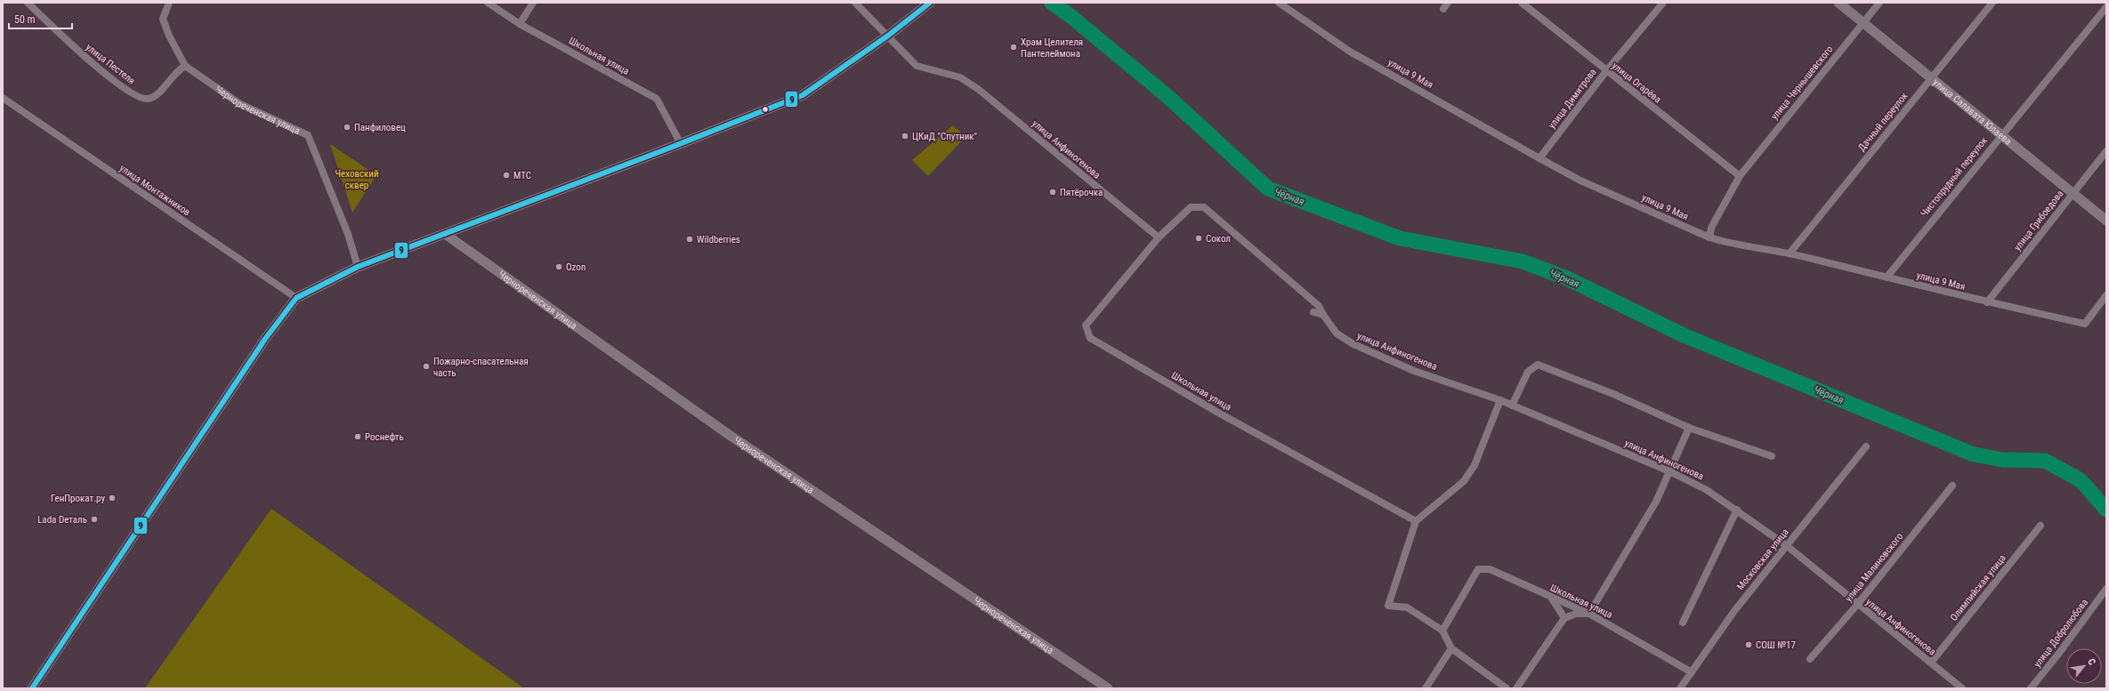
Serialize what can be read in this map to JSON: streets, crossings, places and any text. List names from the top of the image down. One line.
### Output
{"streets":{"main road":["Чернореченская улица","улица Салавата Юлаева"],"street":["Школьная улица","улица Пестеля","улица 9 Мая","улица Огарёва","улица Чернышевского","улица Димитрова","Дачный переулок","улица Анфиногенова","Чистопрудный переулок","улица Монтажников","улица Грибоедова","Московская улица","улица Малиновского","Олимпийская улица","улица Добролюбова"]},"crossings":[["Школьная улица","улица Анфиногенова"],["Школьная улица","Московская улица"],["улица Пестеля","Чернореченская улица"],["улица 9 Мая","улица Чернышевского"],["улица 9 Мая","улица Димитрова"],["улица 9 Мая","Дачный переулок"],["улица 9 Мая","Чистопрудный переулок"],["улица 9 Мая","улица Грибоедова"],["улица Огарёва","улица Чернышевского"],["улица Огарёва","улица Димитрова"],["улица Чернышевского","улица Салавата Юлаева"],["улица Салавата Юлаева","Дачный переулок"],["улица Салавата Юлаева","Чистопрудный переулок"],["улица Салавата Юлаева","улица Грибоедова"],["улица Анфиногенова","Московская улица"],["улица Анфиногенова","улица Малиновского"],["улица Анфиногенова","Олимпийская улица"]],"water":["Чёрная"],"parks":["Чеховский сквер"],"places":["Храм Целителя Пантелеймона","Панфиловец","ЦКиД \"Спутник\"","МТС","Пятёрочка","Сокол","Wildberries","Ozon","Пожарно-спасательная часть","Роснефть","ГенПрокат.ру","Lada Dеталь","СОШ №17"],"lines":["transit line 9"],"scale_bar":"50 m","north":"top right"}
